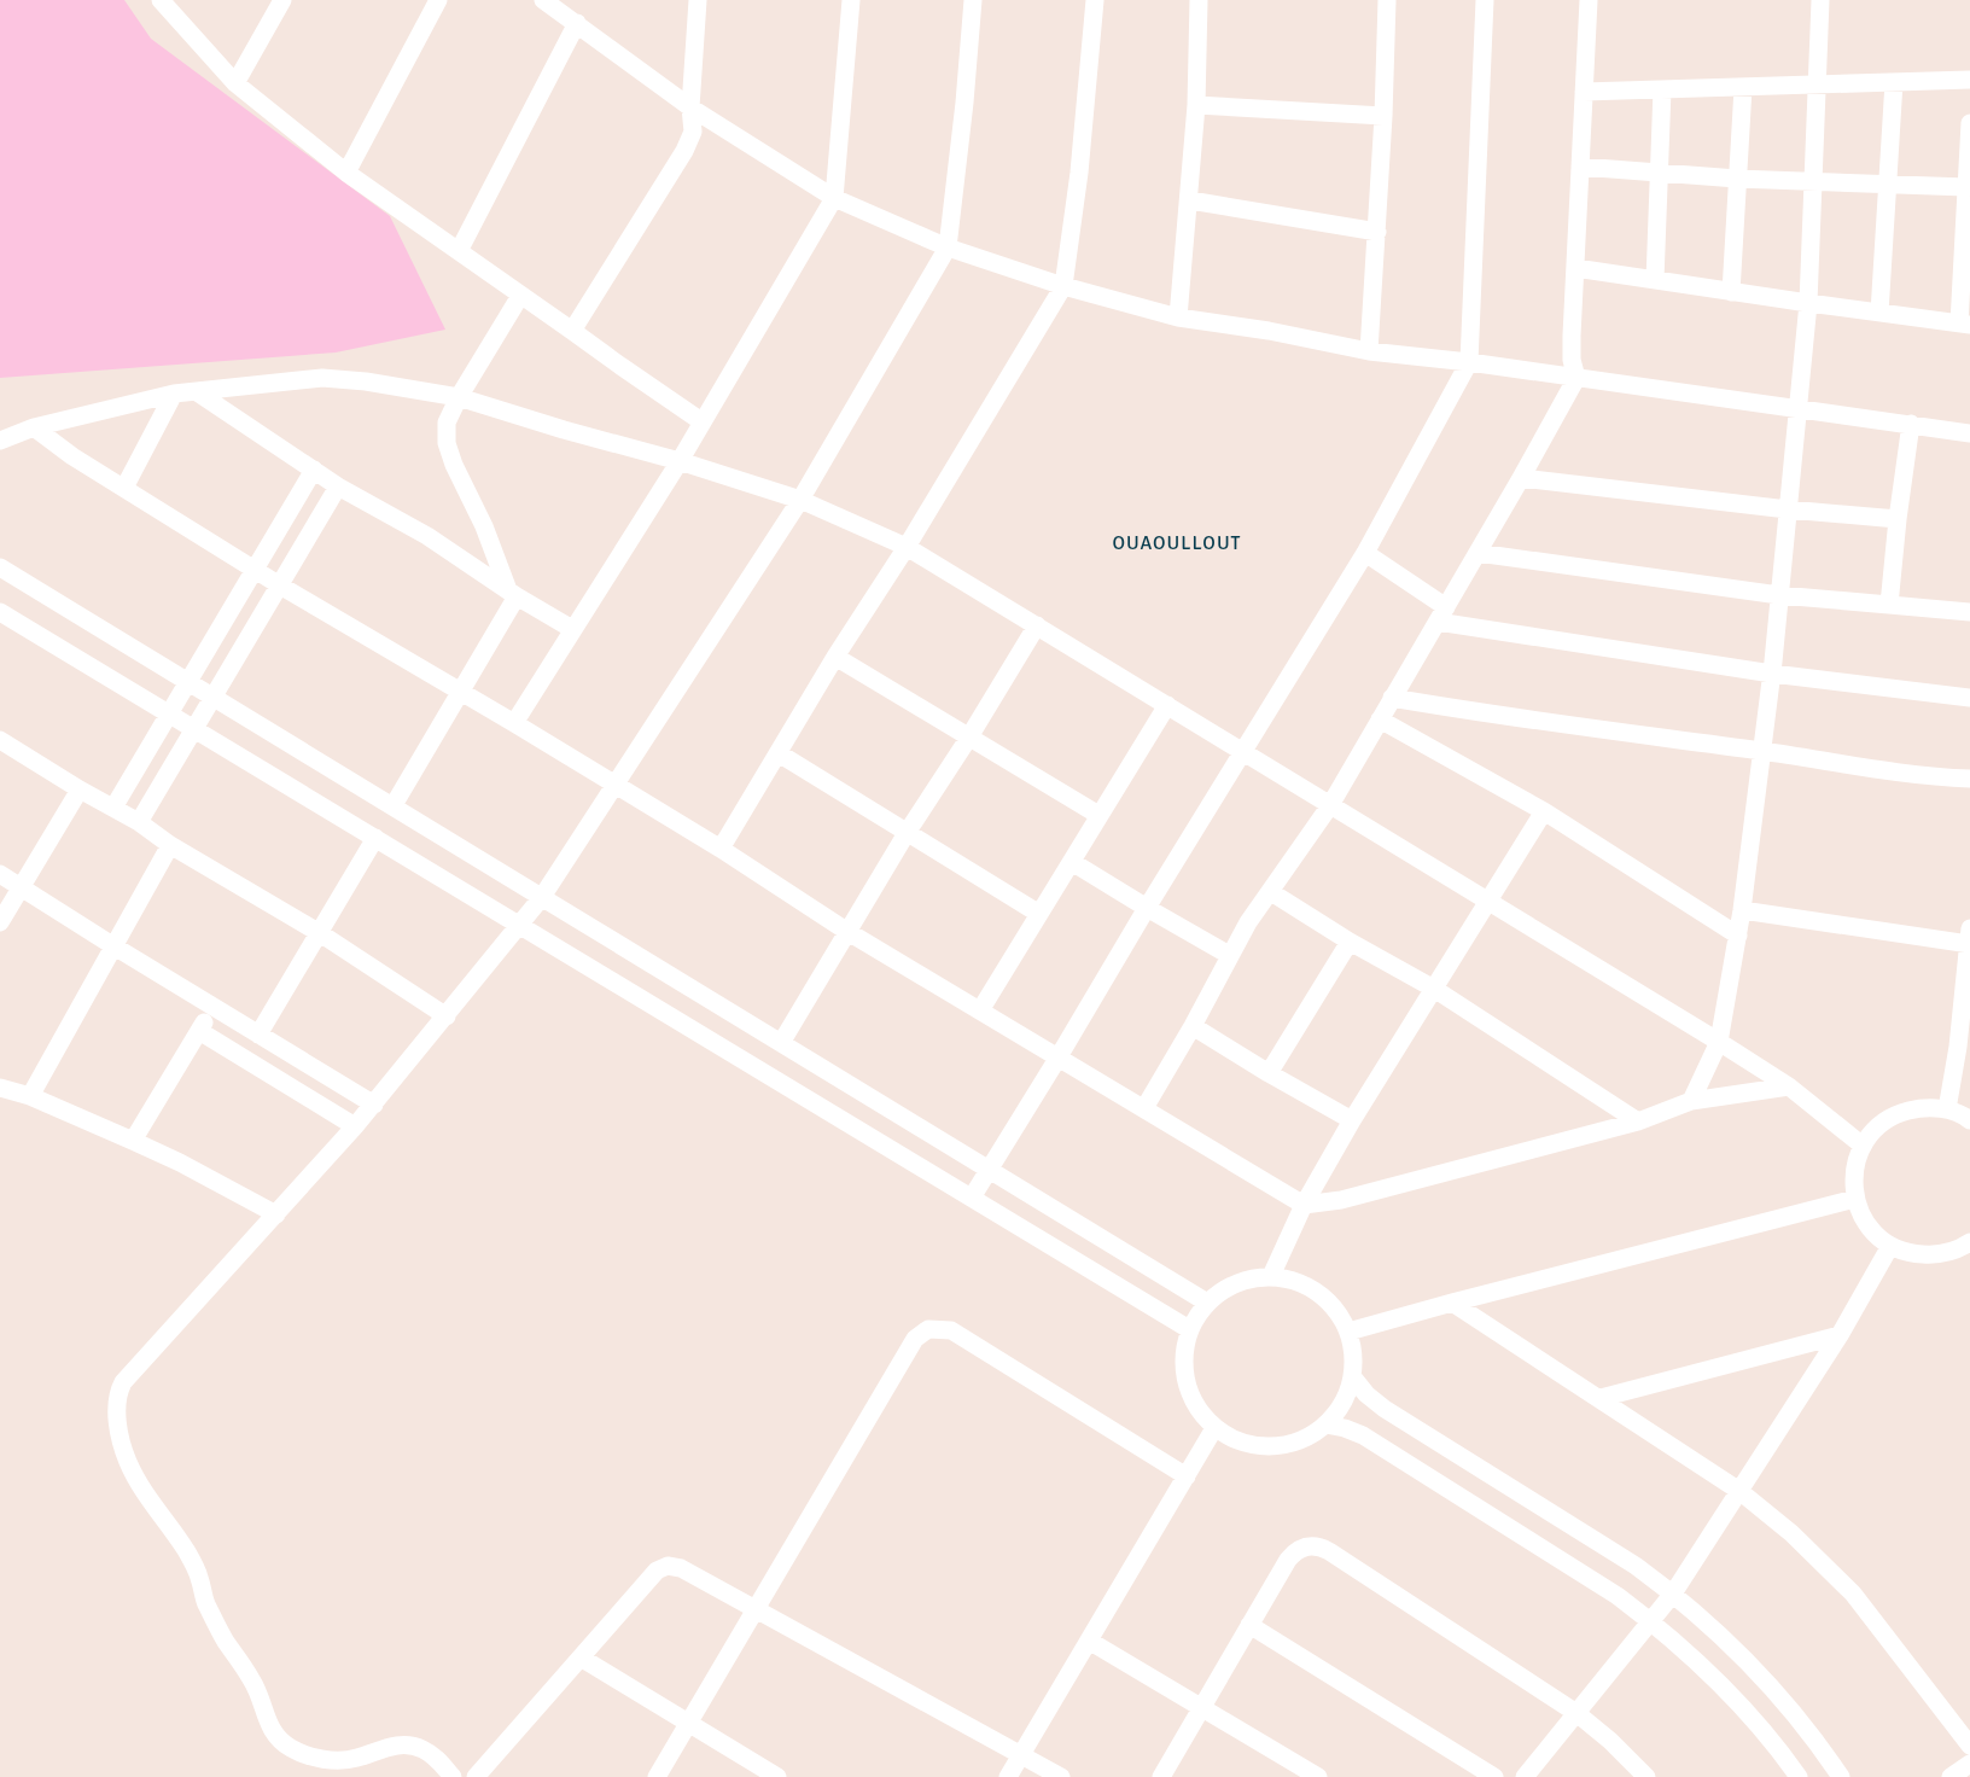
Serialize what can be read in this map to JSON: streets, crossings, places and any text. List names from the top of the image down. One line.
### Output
{"districts":["OUAOULLOUT"]}
